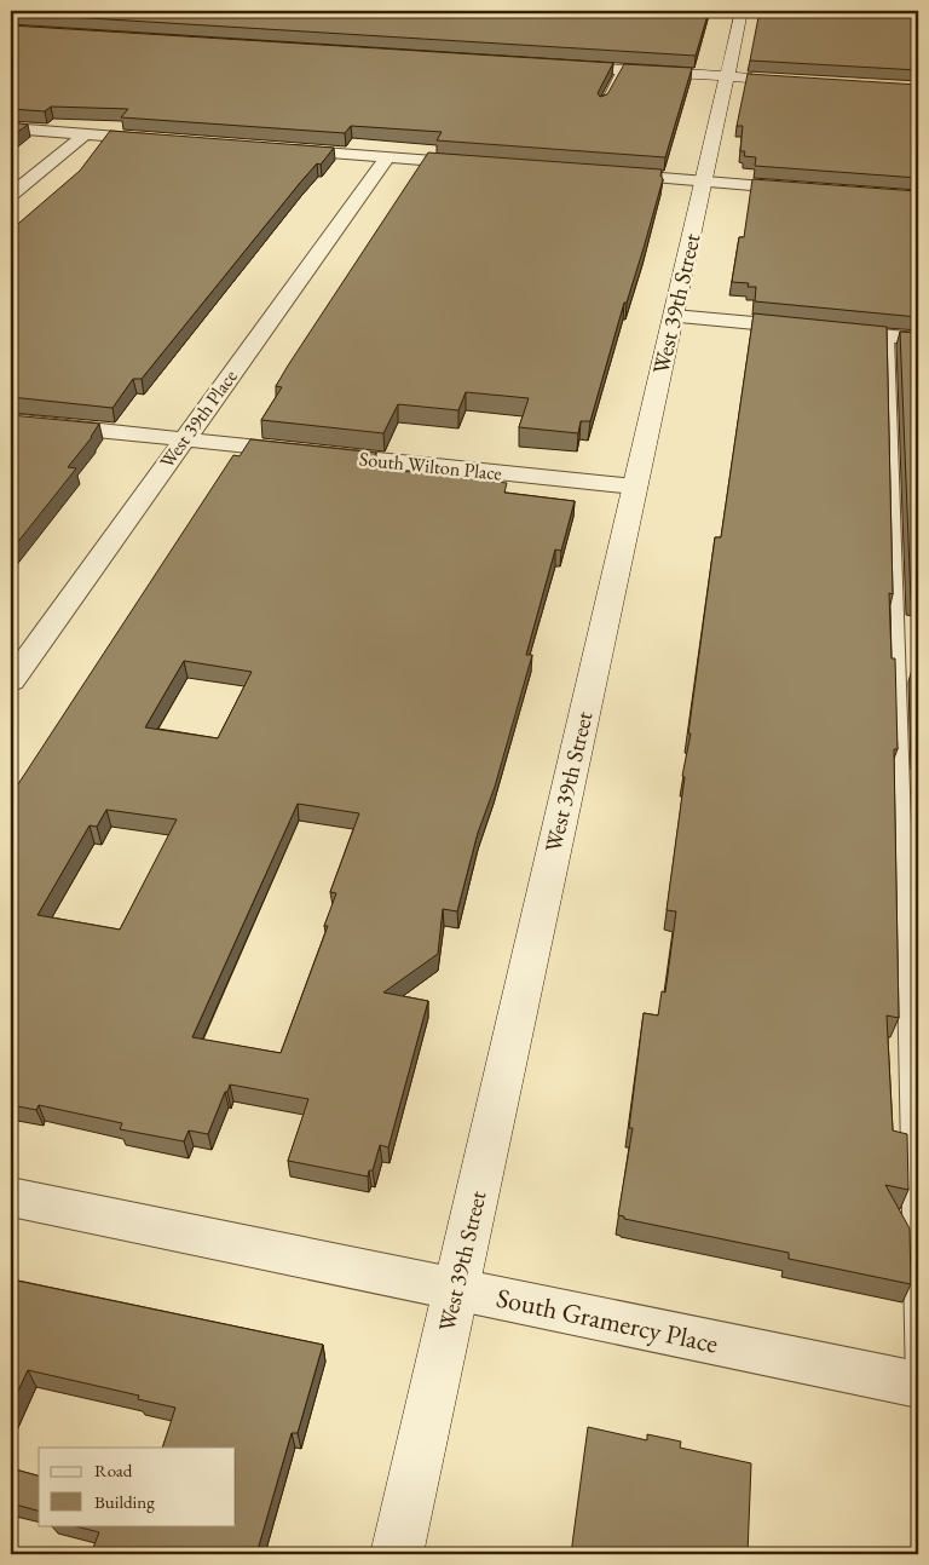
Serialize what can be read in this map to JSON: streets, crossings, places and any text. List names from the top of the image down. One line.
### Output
{"streets":{"street":["West 39th Street","West 39th Place","South Wilton Place","South Gramercy Place"]},"crossings":[["West 39th Street","South Wilton Place"],["West 39th Street","South Gramercy Place"],["West 39th Place","South Wilton Place"]],"legend":["Road","Building"]}
